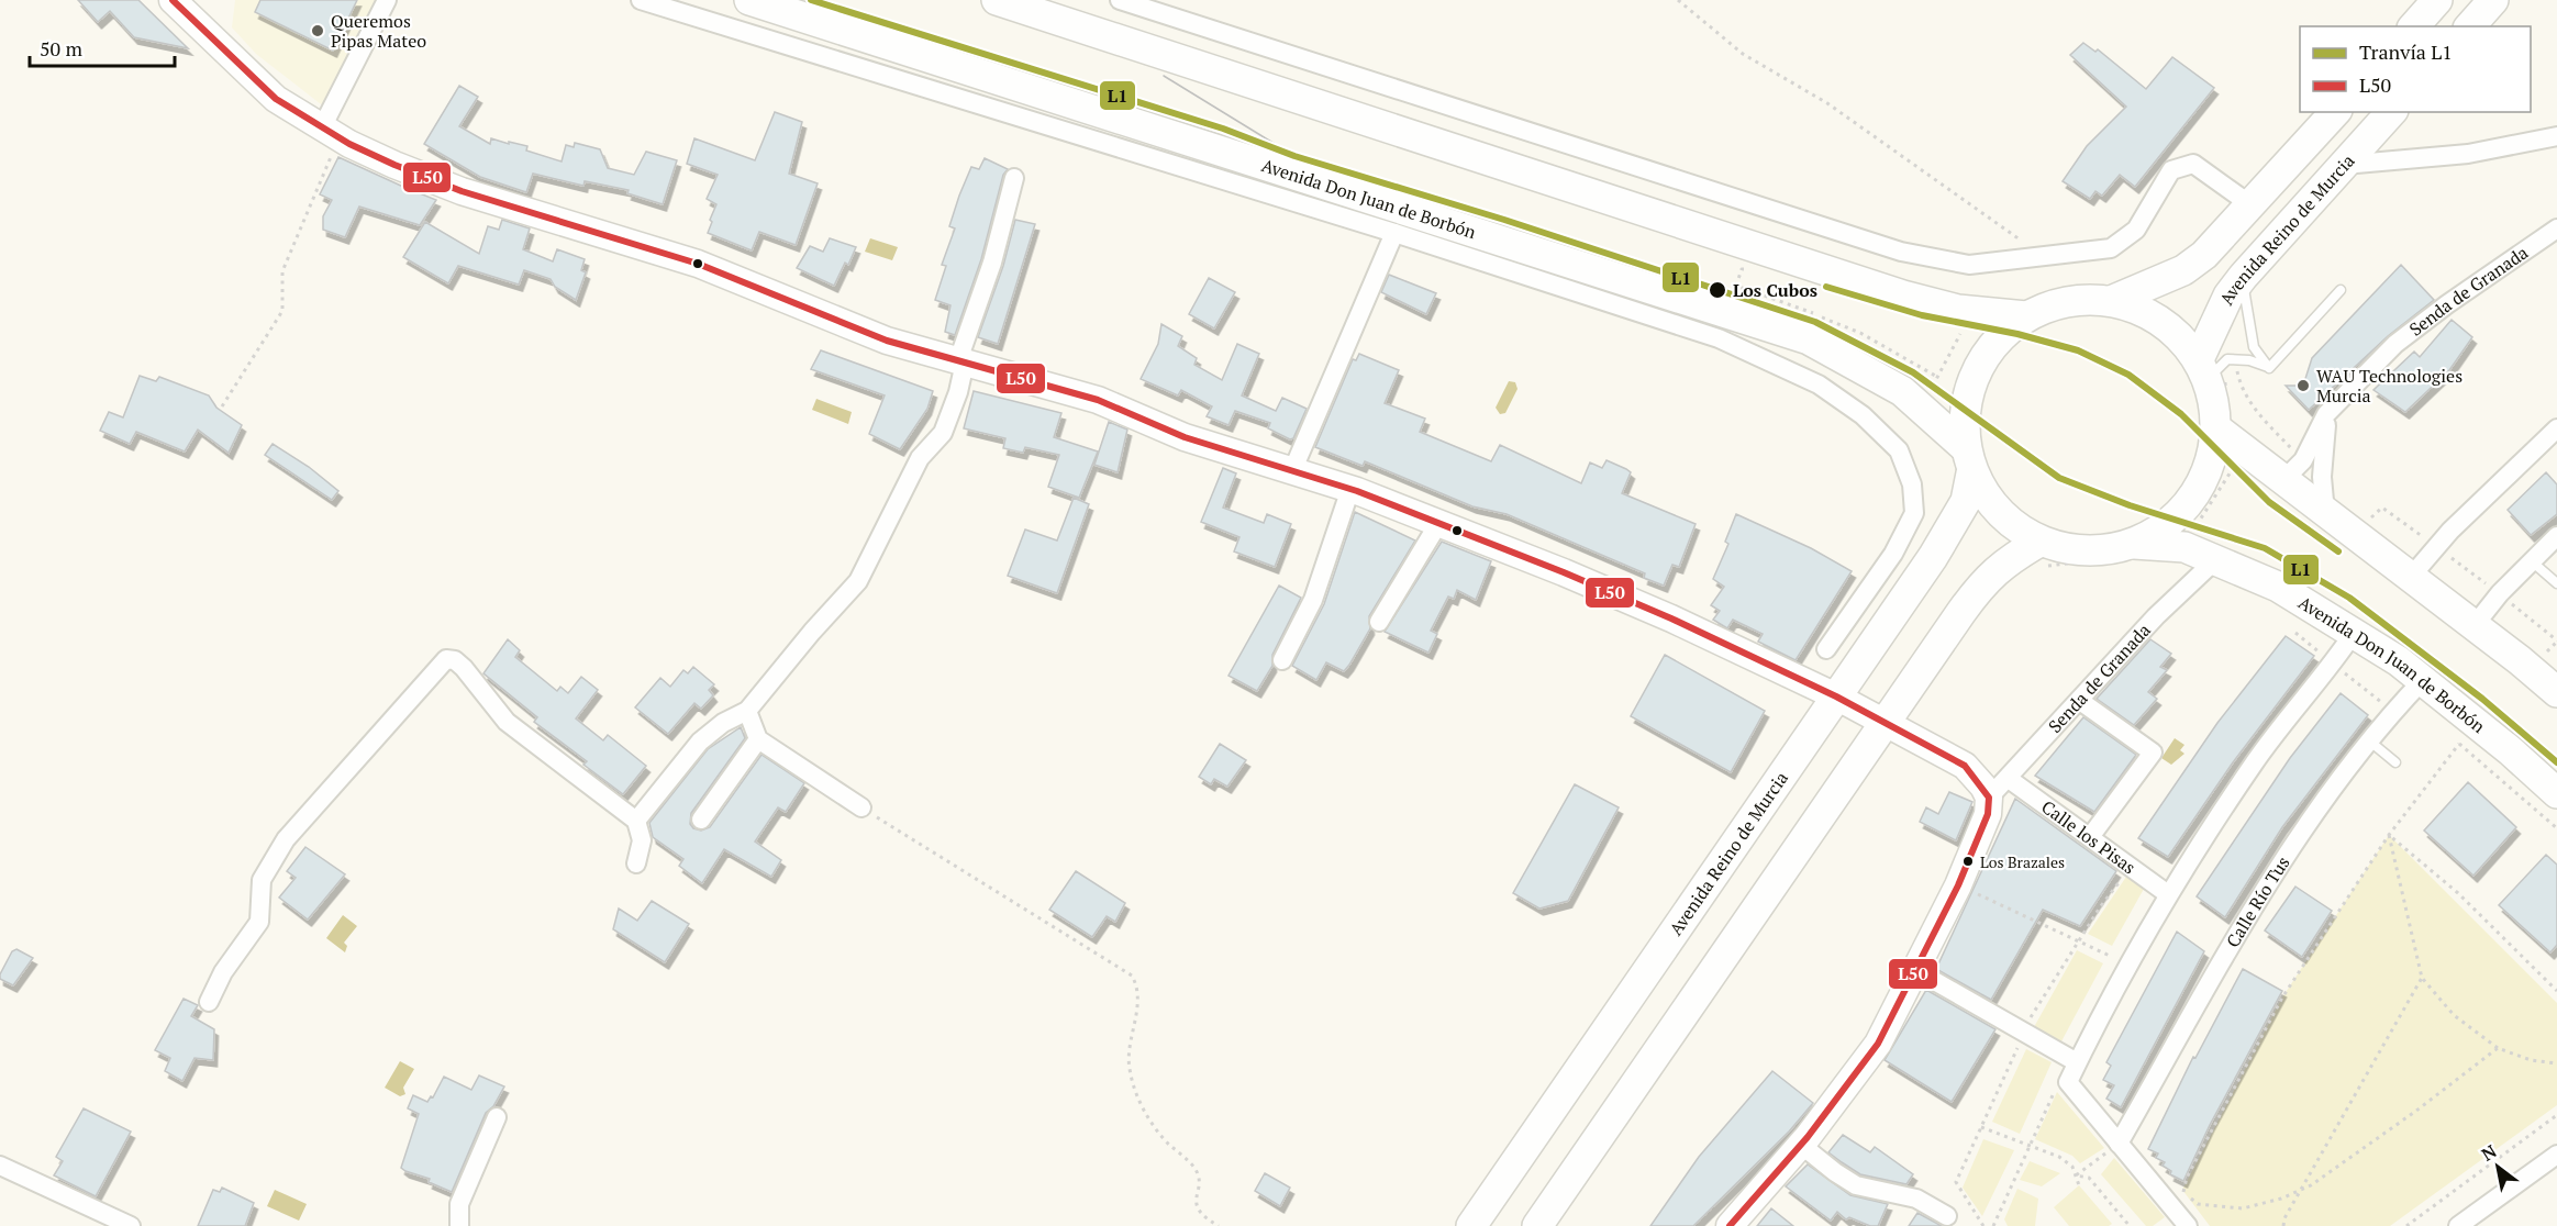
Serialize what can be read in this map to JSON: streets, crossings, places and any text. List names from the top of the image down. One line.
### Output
{"streets":{"main road":["Avenida Don Juan de Borbón","Avenida Reino de Murcia"],"street":["Senda de Granada","Calle los Pisas","Calle Río Tus"]},"crossings":[["Avenida Don Juan de Borbón","Avenida Reino de Murcia"],["Avenida Don Juan de Borbón","Senda de Granada"],["Avenida Don Juan de Borbón","Calle Río Tus"],["Senda de Granada","Calle los Pisas"]],"places":["Queremos Pipas Mateo","Los Cubos","WAU Technologies Murcia","Los Brazales"],"lines":["tram line L1","transit line L50"],"legend":["Tranvía L1","L50"],"scale_bar":"50 m","north":"top left"}
